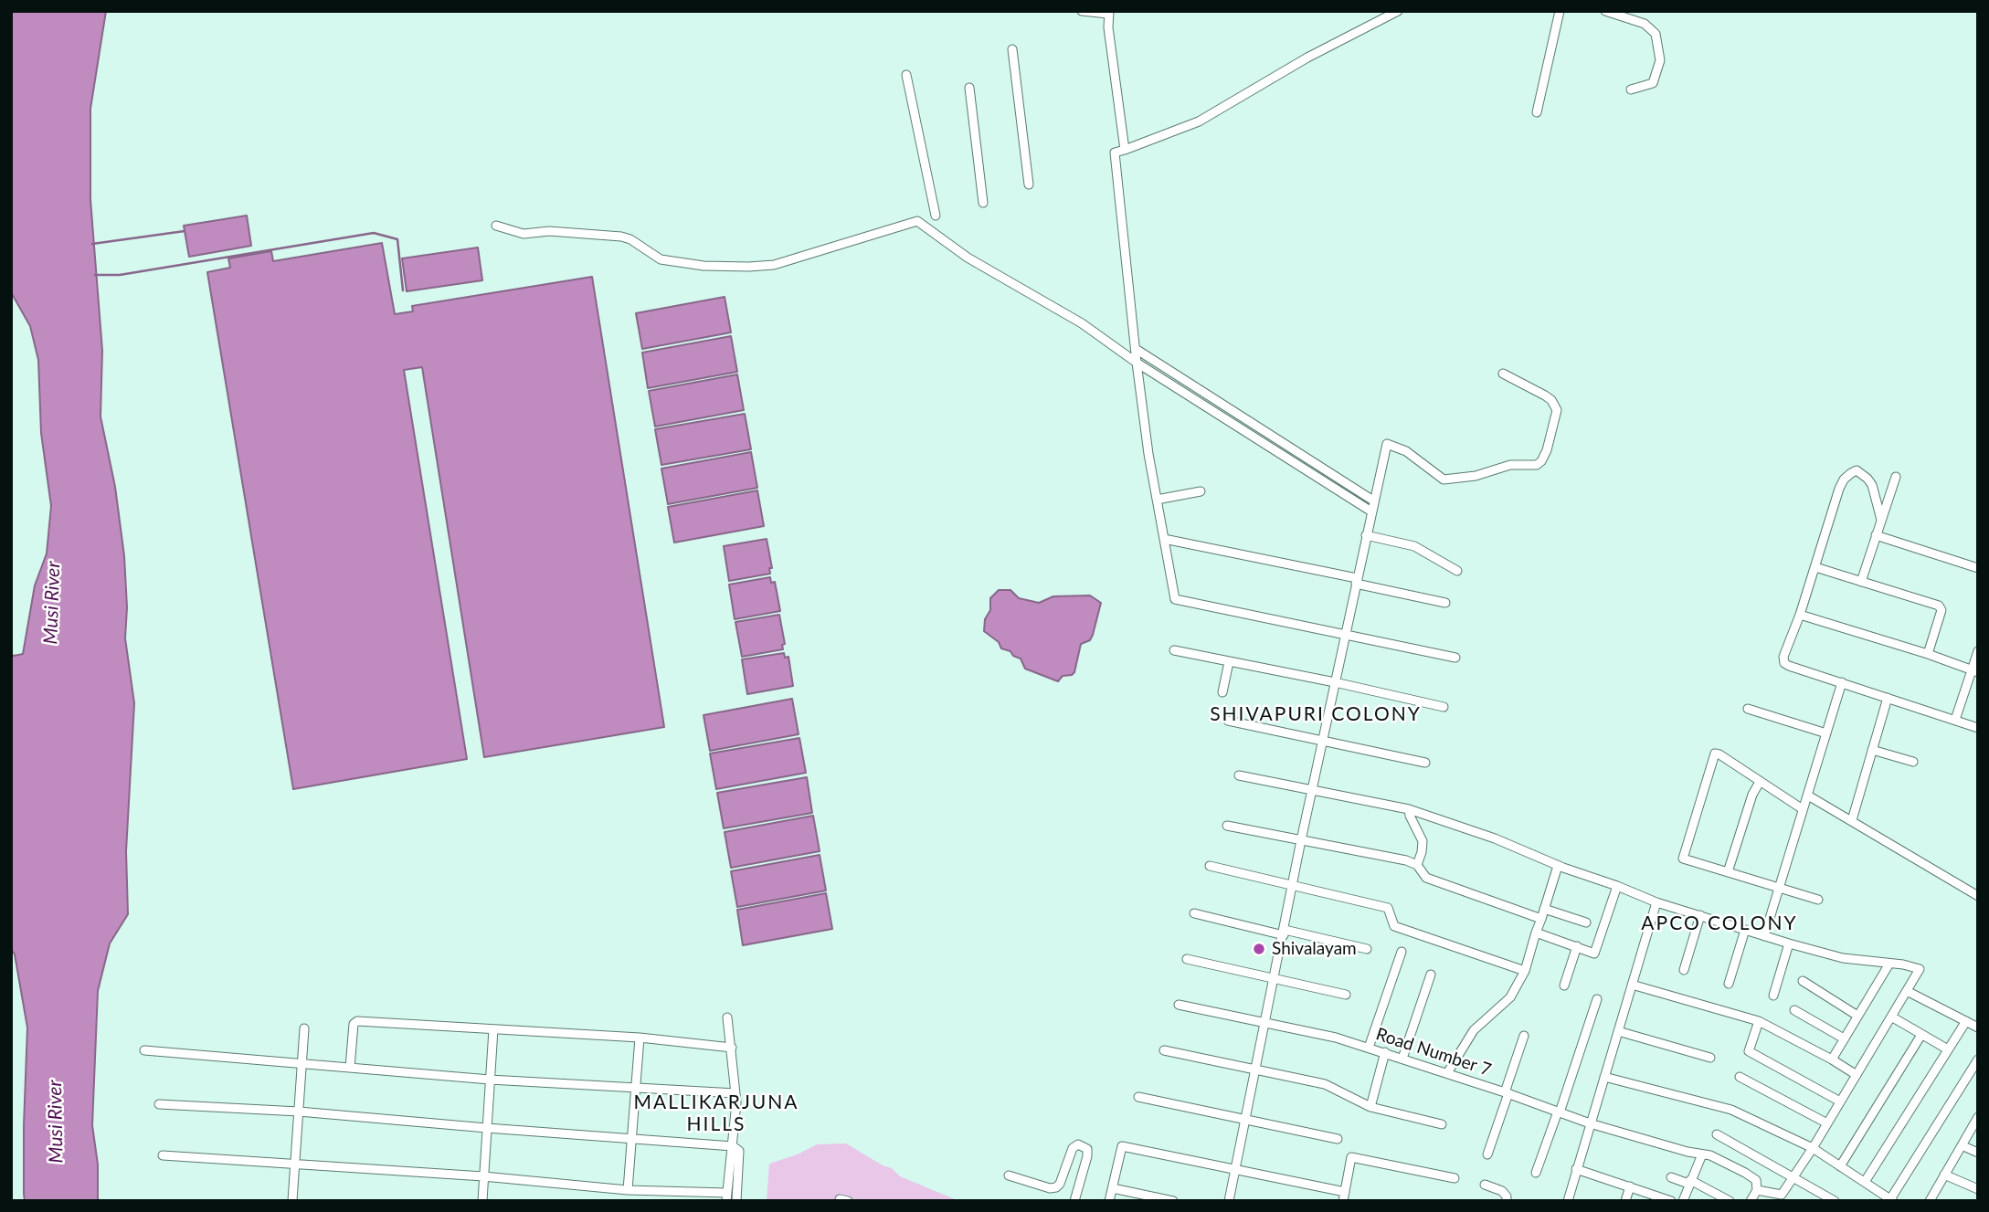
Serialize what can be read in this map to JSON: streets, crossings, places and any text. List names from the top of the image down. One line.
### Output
{"streets":{"street":["Road Number 7"]},"districts":["SHIVAPURI COLONY","APCO COLONY","MALLIKARJUNA HILLS"],"water":["Musi River"],"places":["Shivalayam"]}
